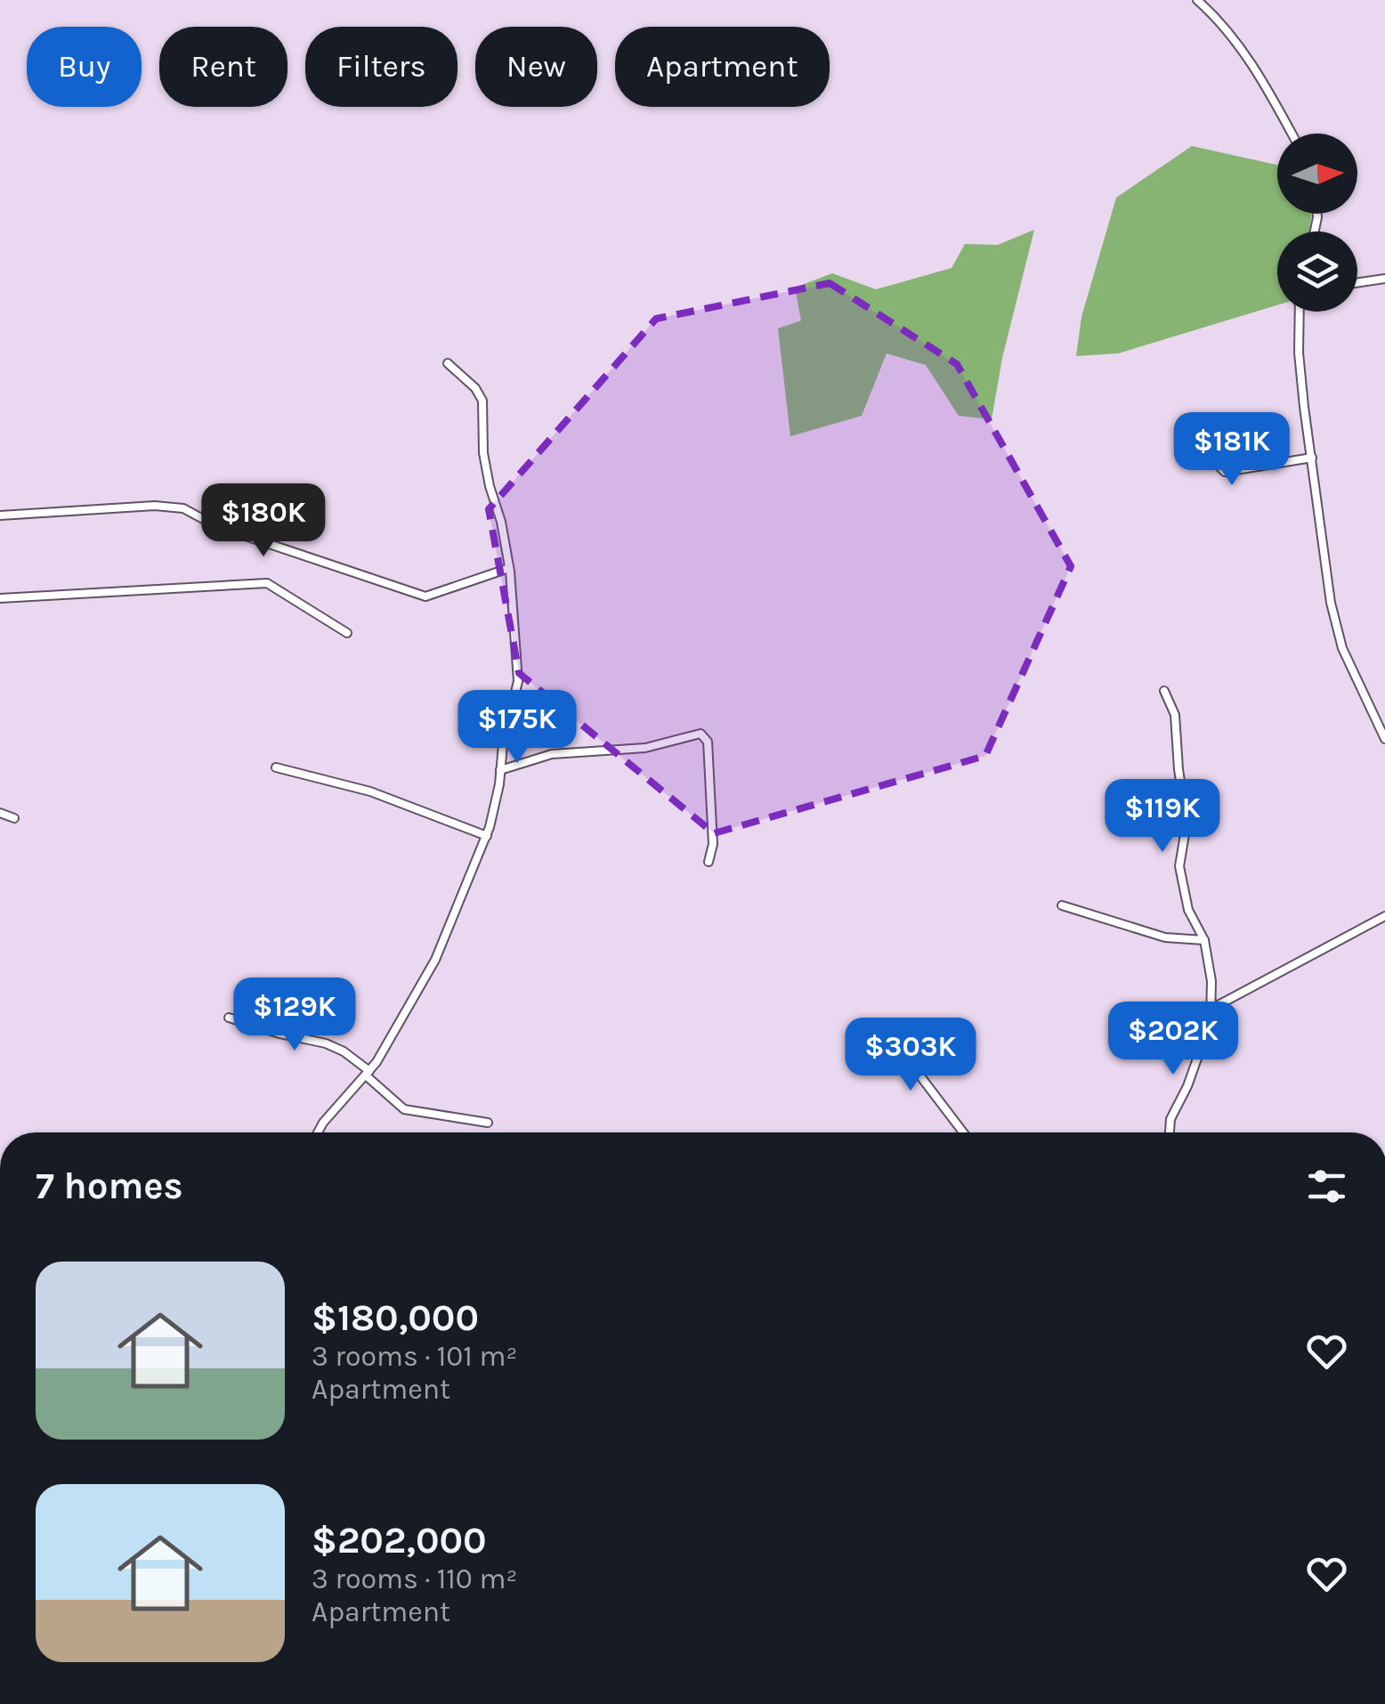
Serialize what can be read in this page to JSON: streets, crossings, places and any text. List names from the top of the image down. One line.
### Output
{"north":"right","page":{"chip":["Buy","Rent","Filters","New","Apartment"],"price":["$181K","$180K","$175K","$119K","$129K","$202K","$303K"],"heading":"7 homes","list":[{"name":"$180,000","note":"3 rooms · 101 m² · Apartment"},{"name":"$202,000","note":"3 rooms · 110 m² · Apartment"}]}}
